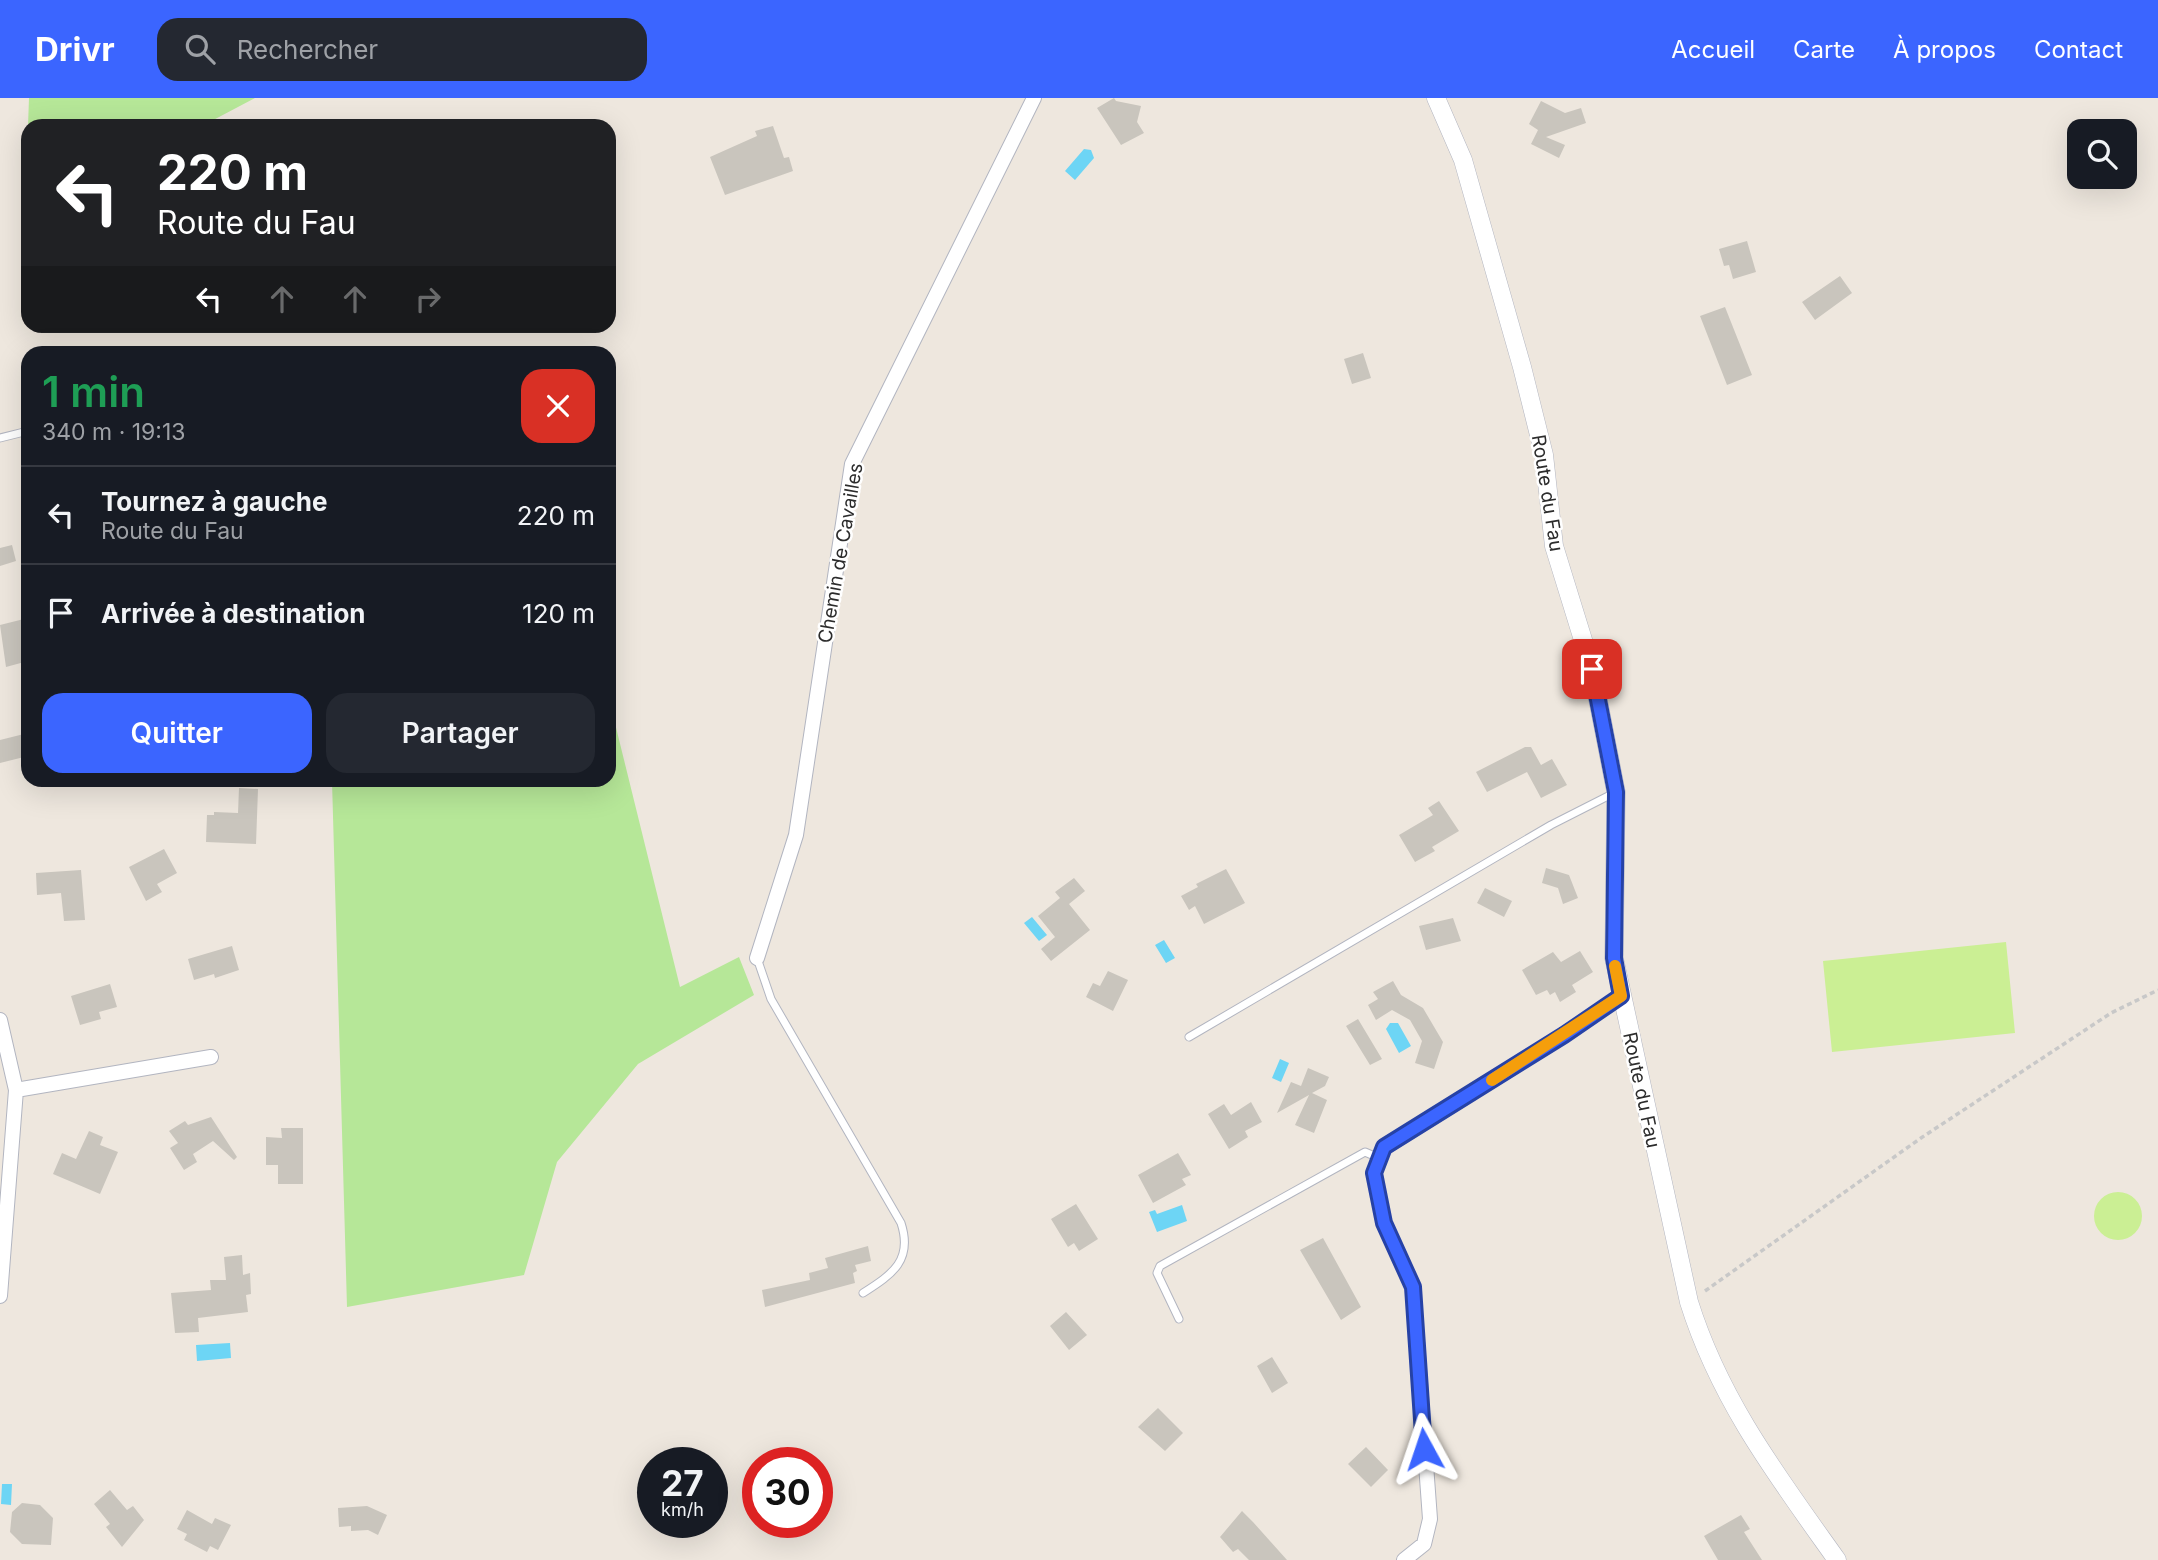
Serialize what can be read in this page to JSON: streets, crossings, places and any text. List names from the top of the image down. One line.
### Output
{"streets":{"street":["Route du Fau","Chemin de Cavailles"]},"page":{"header":"Drivr","search":"Rechercher","nav":["Accueil","Carte","À propos","Contact"],"turn":["220 m","Route du Fau"],"heading":["1 min","340 m · 19:13"],"list":[{"name":"Tournez à gauche","note":"Route du Fau","value":"220 m"},{"name":"Arrivée à destination","value":"120 m"}],"buttons":["Quitter","Partager"],"speed":"27 km/h","limit":"30"}}
